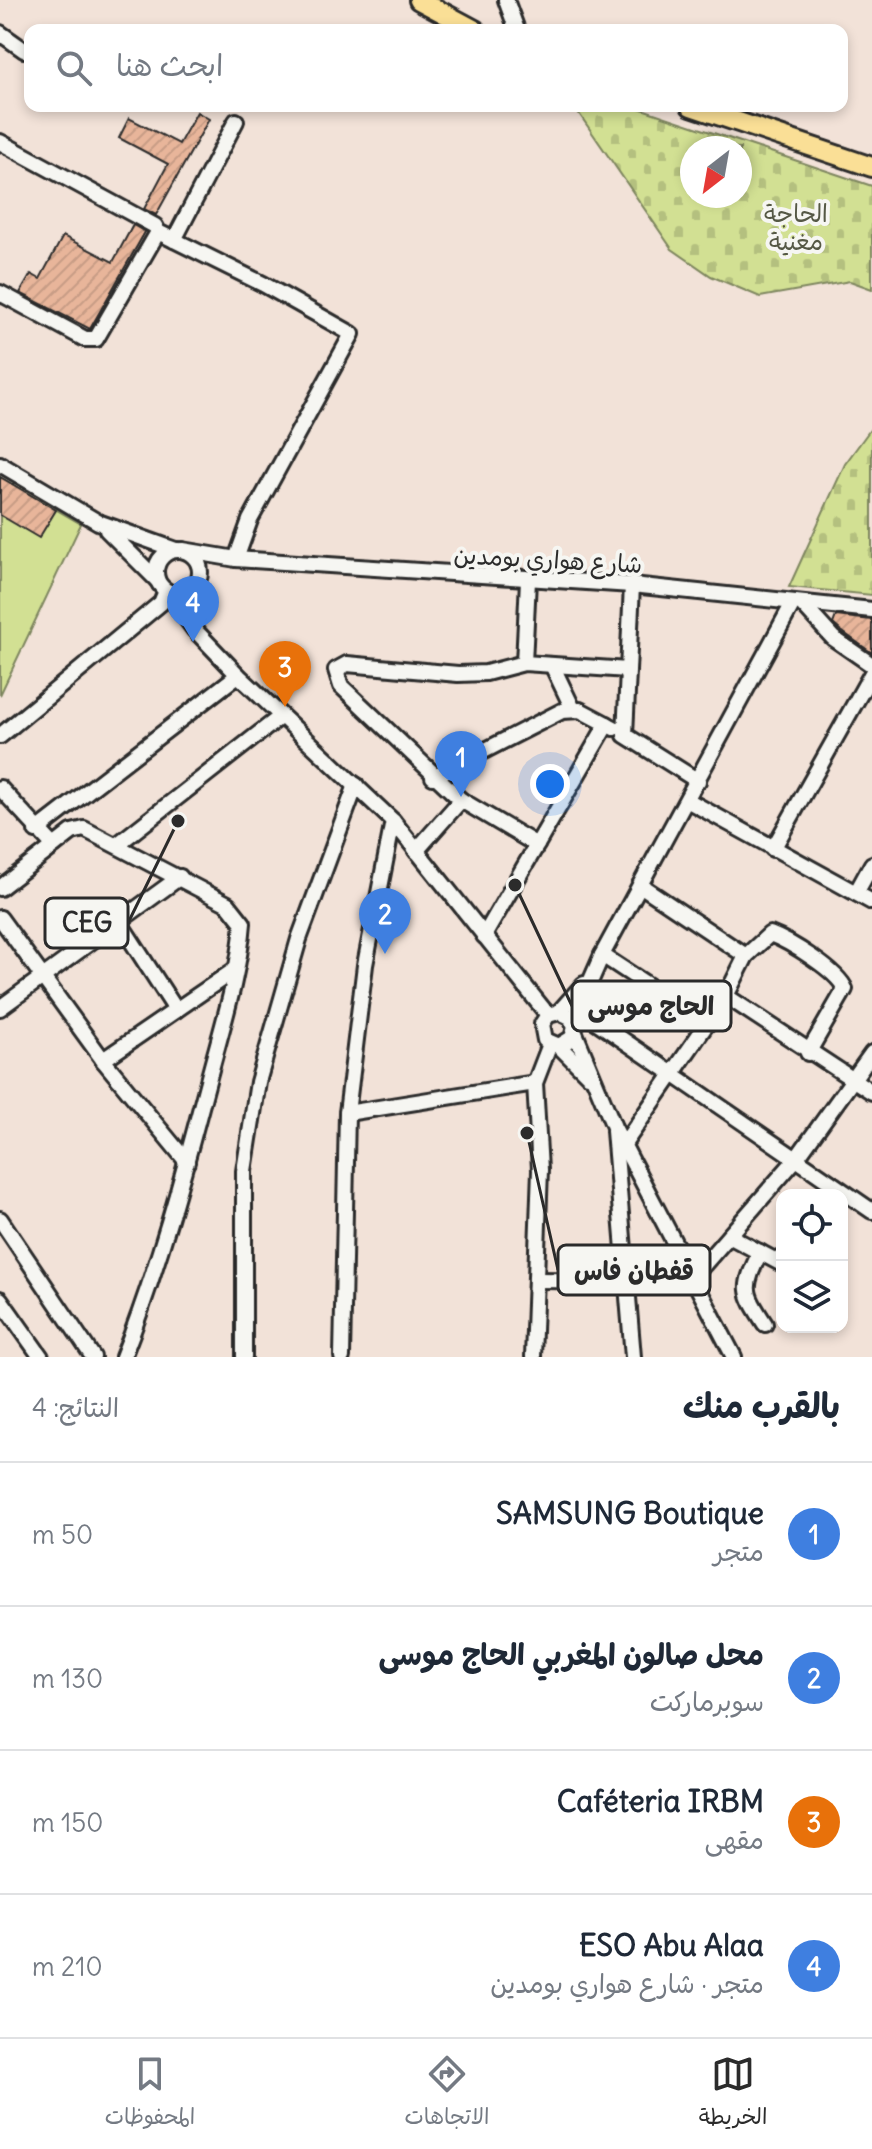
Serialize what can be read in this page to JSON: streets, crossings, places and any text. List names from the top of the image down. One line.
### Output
{"streets":{"street":["شارع هواري بومدين"]},"parks":["الحاجة مغنية"],"places":["CEG","الحاج موسى","قفطان فاس"],"north":"bottom left","page":{"search":"ابحث هنا","pins":["4","3","1","2"],"heading":["بالقرب منك","النتائج: 4"],"list":[{"mark":"1","name":"SAMSUNG Boutique","note":"متجر","value":"50 m"},{"mark":"2","name":"محل صالون المغربي الحاج موسى","note":"سوبرماركت","value":"130 m"},{"mark":"3","name":"Caféteria IRBM","note":"مقهى","value":"150 m"},{"mark":"4","name":"ESO Abu Alaa","note":"متجر · شارع هواري بومدين","value":"210 m"}],"nav":["الخريطة","الاتجاهات","المحفوظات"]}}
